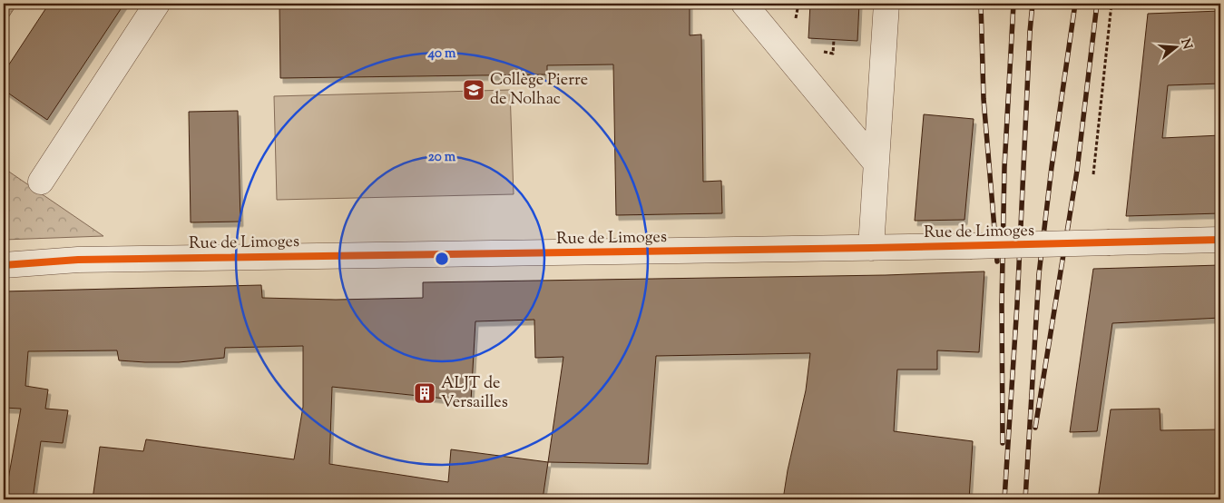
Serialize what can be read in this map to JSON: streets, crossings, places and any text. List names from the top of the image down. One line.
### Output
{"streets":{"street":["Rue de Limoges"]},"places":{"school or university":["Collège Pierre de Nolhac"],"building":["ALJT de Versailles"]},"north":"right","rings":["40 m","20 m"]}
